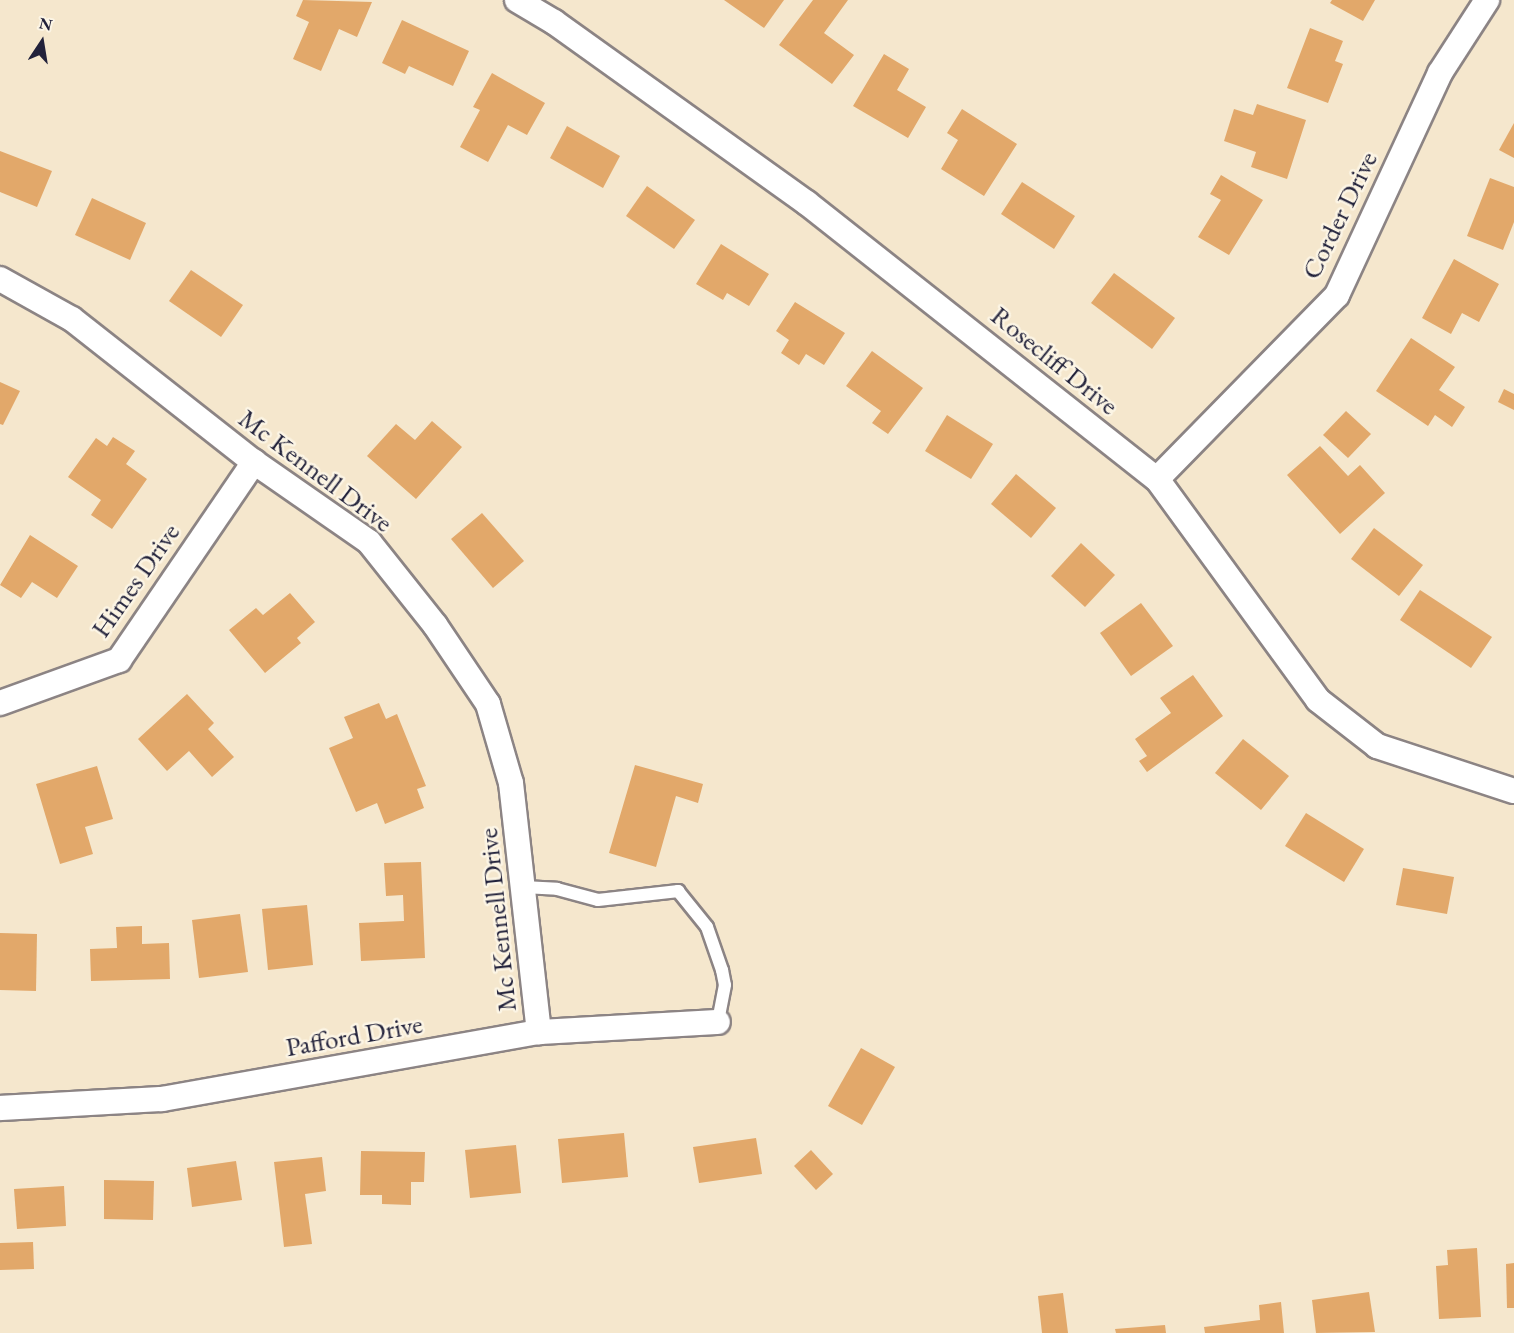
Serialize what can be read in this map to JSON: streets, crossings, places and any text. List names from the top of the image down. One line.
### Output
{"streets":{"street":["Corder Drive","Rosecliff Drive","Mc Kennell Drive","Himes Drive","Pafford Drive"]},"crossings":[["Corder Drive","Rosecliff Drive"],["Mc Kennell Drive","Himes Drive"],["Mc Kennell Drive","Pafford Drive"]],"north":"top"}
